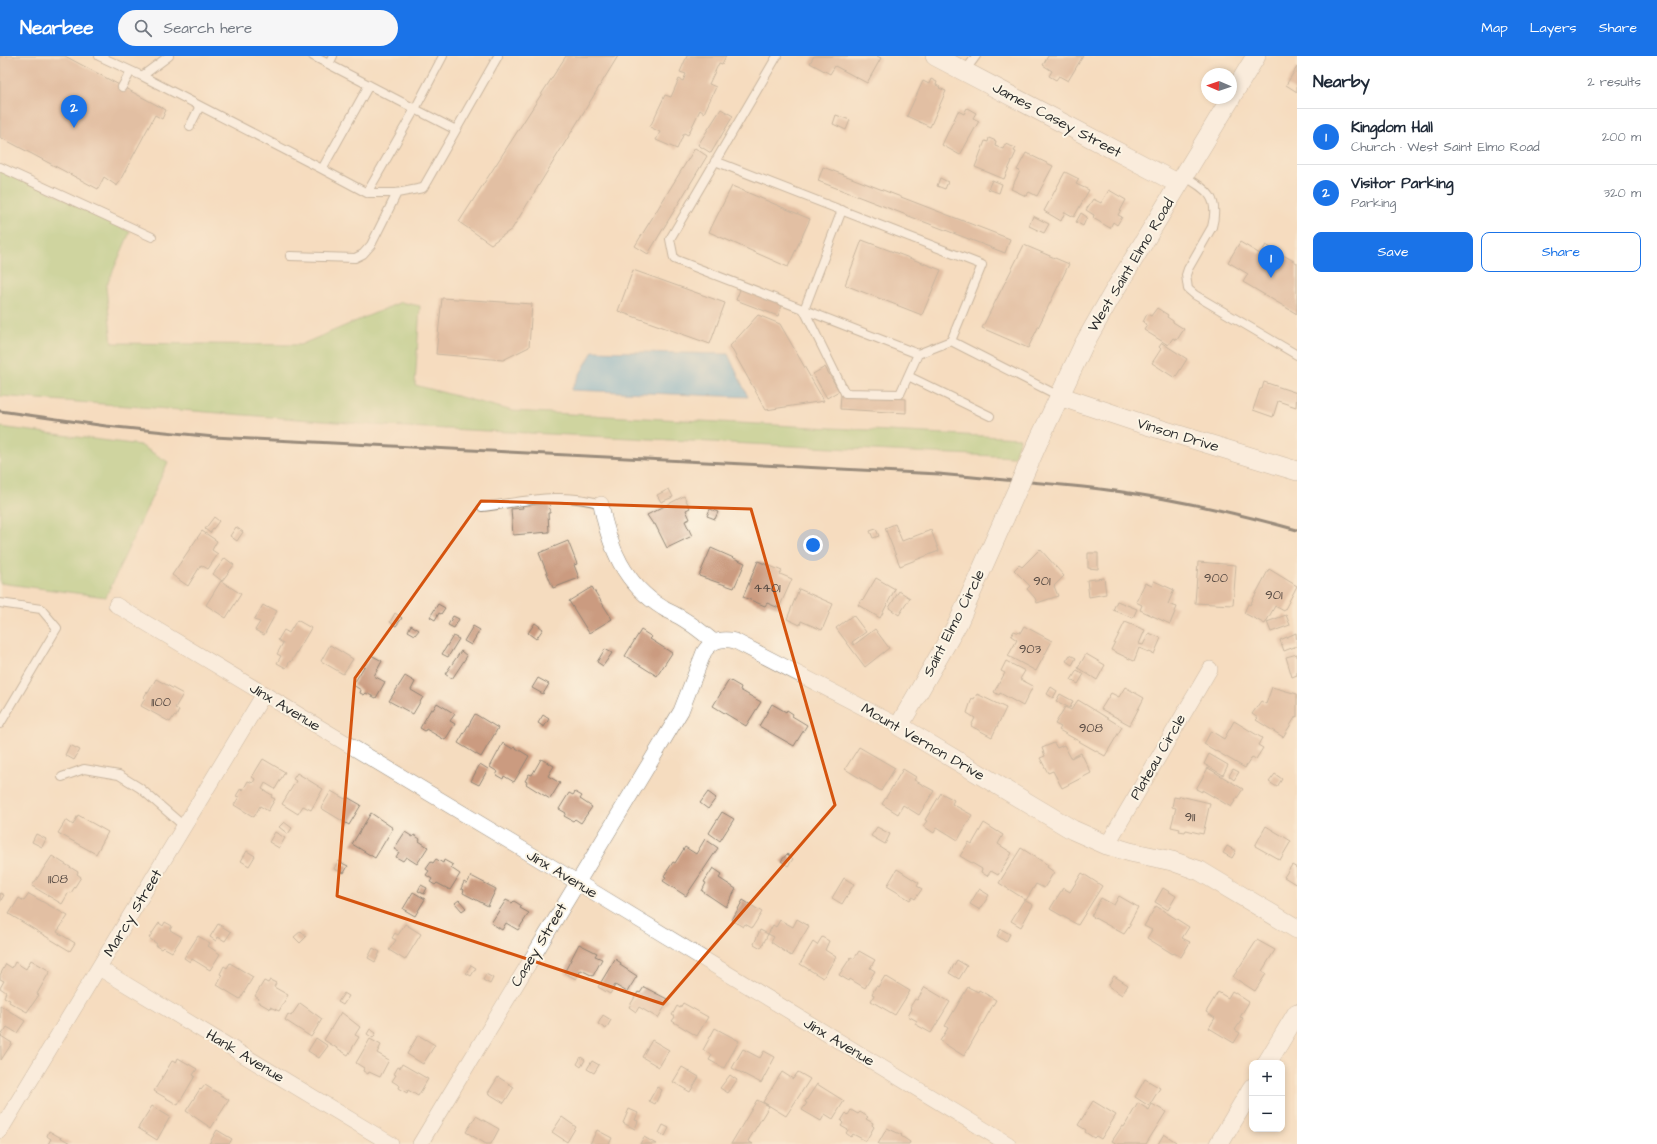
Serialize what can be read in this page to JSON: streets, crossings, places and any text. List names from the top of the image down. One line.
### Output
{"streets":{"street":["James Casey Street","West Saint Elmo Road","Vinson Drive","Saint Elmo Circle","Jinx Avenue","Mount Vernon Drive","Plateau Circle","Marcy Street","Casey Street","Hank Avenue"]},"crossings":[["James Casey Street","West Saint Elmo Road"],["West Saint Elmo Road","Vinson Drive"],["West Saint Elmo Road","Saint Elmo Circle"],["Saint Elmo Circle","Mount Vernon Drive"],["Jinx Avenue","Marcy Street"],["Jinx Avenue","Casey Street"],["Mount Vernon Drive","Plateau Circle"],["Mount Vernon Drive","Casey Street"],["Marcy Street","Hank Avenue"]],"house_numbers":["900","901","4401","901","903","1100","908","911","1108"],"north":"left","page":{"header":"Nearbee","search":"Search here","nav":["Map","Layers","Share"],"heading":["Nearby","2 results"],"pins":["2","1"],"list":[{"mark":"1","name":"Kingdom Hall","note":"Church · West Saint Elmo Road","value":"200 m"},{"mark":"2","name":"Visitor Parking","note":"Parking","value":"320 m"}],"buttons":["Save","Share"],"map_buttons":["+","−"]}}
